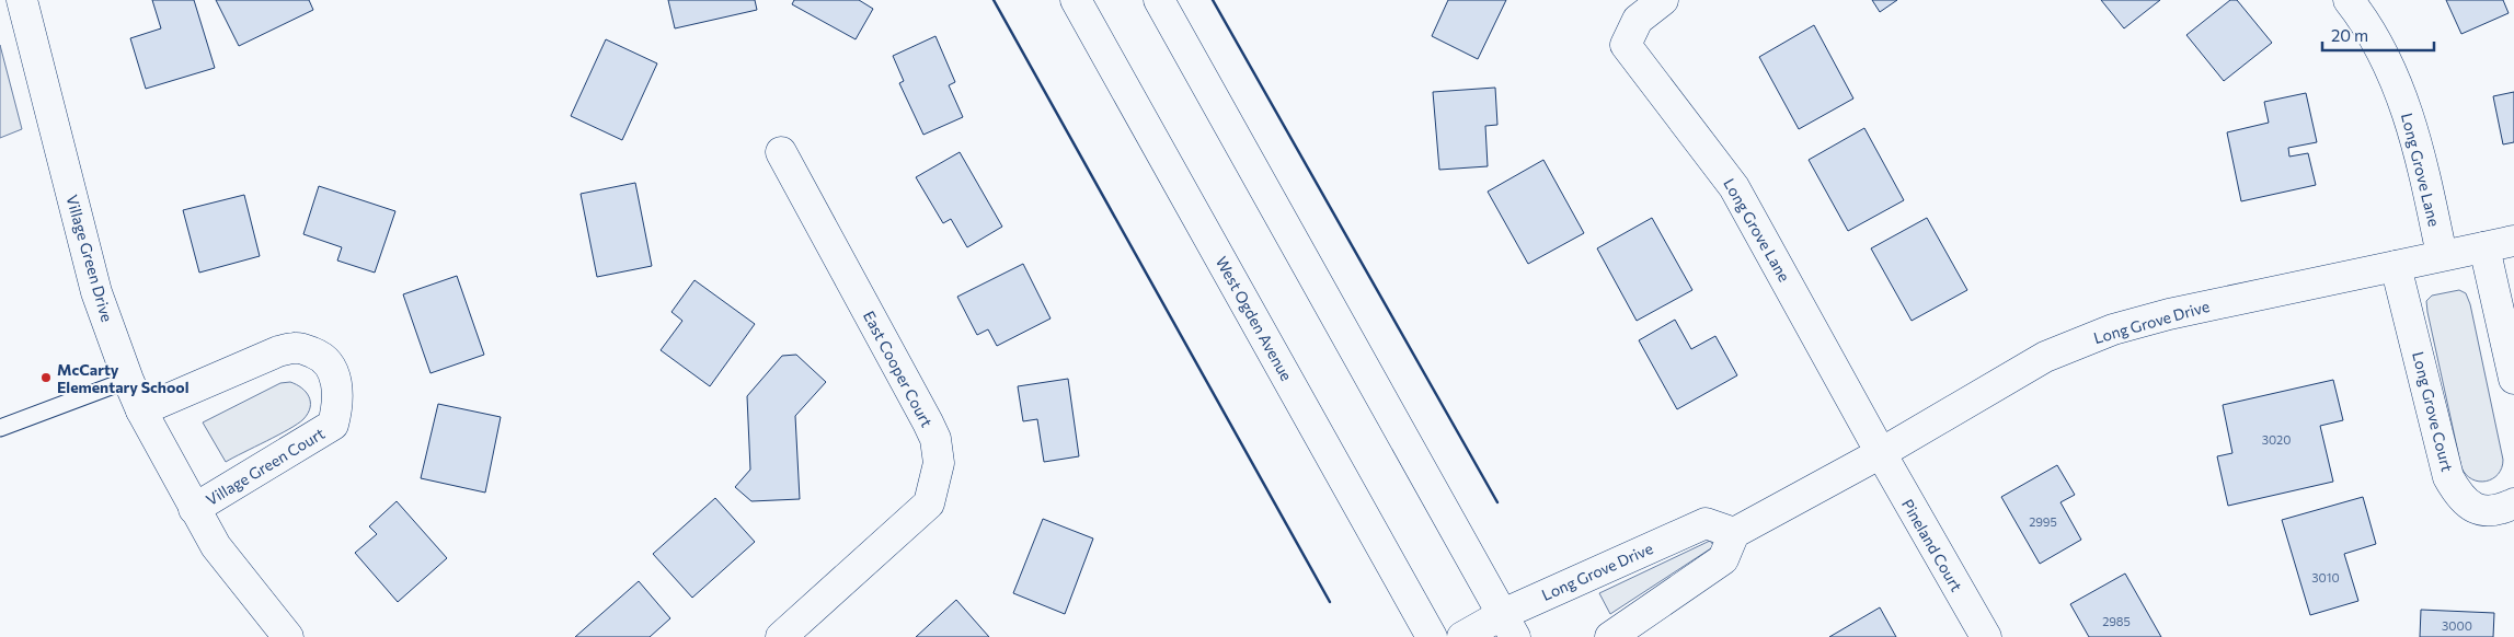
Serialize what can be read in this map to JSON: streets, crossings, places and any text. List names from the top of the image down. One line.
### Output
{"streets":{"street":["Long Grove Lane","Village Green Drive","West Ogden Avenue","Long Grove Drive","East Cooper Court","Long Grove Court","Village Green Court","Pineland Court"]},"crossings":[["Long Grove Lane","Long Grove Drive"],["Long Grove Lane","Pineland Court"],["Village Green Drive","Village Green Court"],["Long Grove Drive","Long Grove Court"],["Long Grove Drive","Pineland Court"]],"places":["McCarty Elementary School"],"house_numbers":["3020","2995","3010","2985","3000"],"scale_bar":"20 m"}
